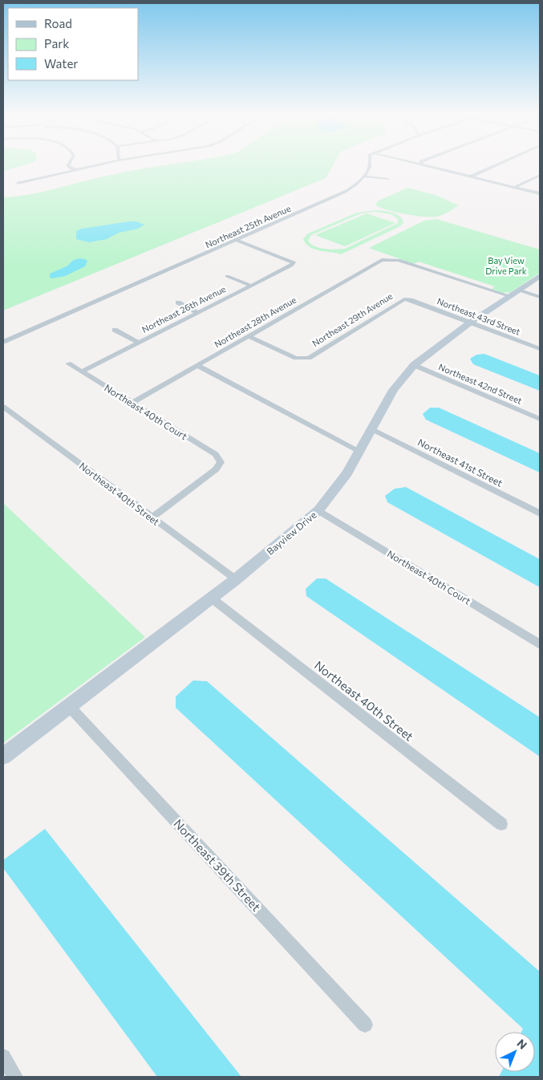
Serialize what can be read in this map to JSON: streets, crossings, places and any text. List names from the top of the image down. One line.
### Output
{"streets":{"street":["Northeast 25th Avenue","Northeast 26th Avenue","Northeast 43rd Street","Northeast 29th Avenue","Northeast 28th Avenue","Northeast 42nd Street","Northeast 40th Court","Northeast 41st Street","Northeast 40th Street","Bayview Drive","Northeast 39th Street"]},"crossings":[["Northeast 25th Avenue","Northeast 26th Avenue"],["Northeast 26th Avenue","Northeast 40th Court"],["Northeast 43rd Street","Northeast 29th Avenue"],["Northeast 43rd Street","Bayview Drive"],["Northeast 29th Avenue","Northeast 28th Avenue"],["Northeast 28th Avenue","Northeast 40th Court"],["Northeast 28th Avenue","Bayview Drive"],["Northeast 42nd Street","Bayview Drive"],["Northeast 40th Court","Northeast 40th Street"],["Northeast 40th Court","Bayview Drive"],["Northeast 41st Street","Bayview Drive"],["Northeast 40th Street","Bayview Drive"],["Bayview Drive","Northeast 39th Street"]],"parks":["Bay View Drive Park"],"legend":["Road","Park","Water"],"north":"top right"}
